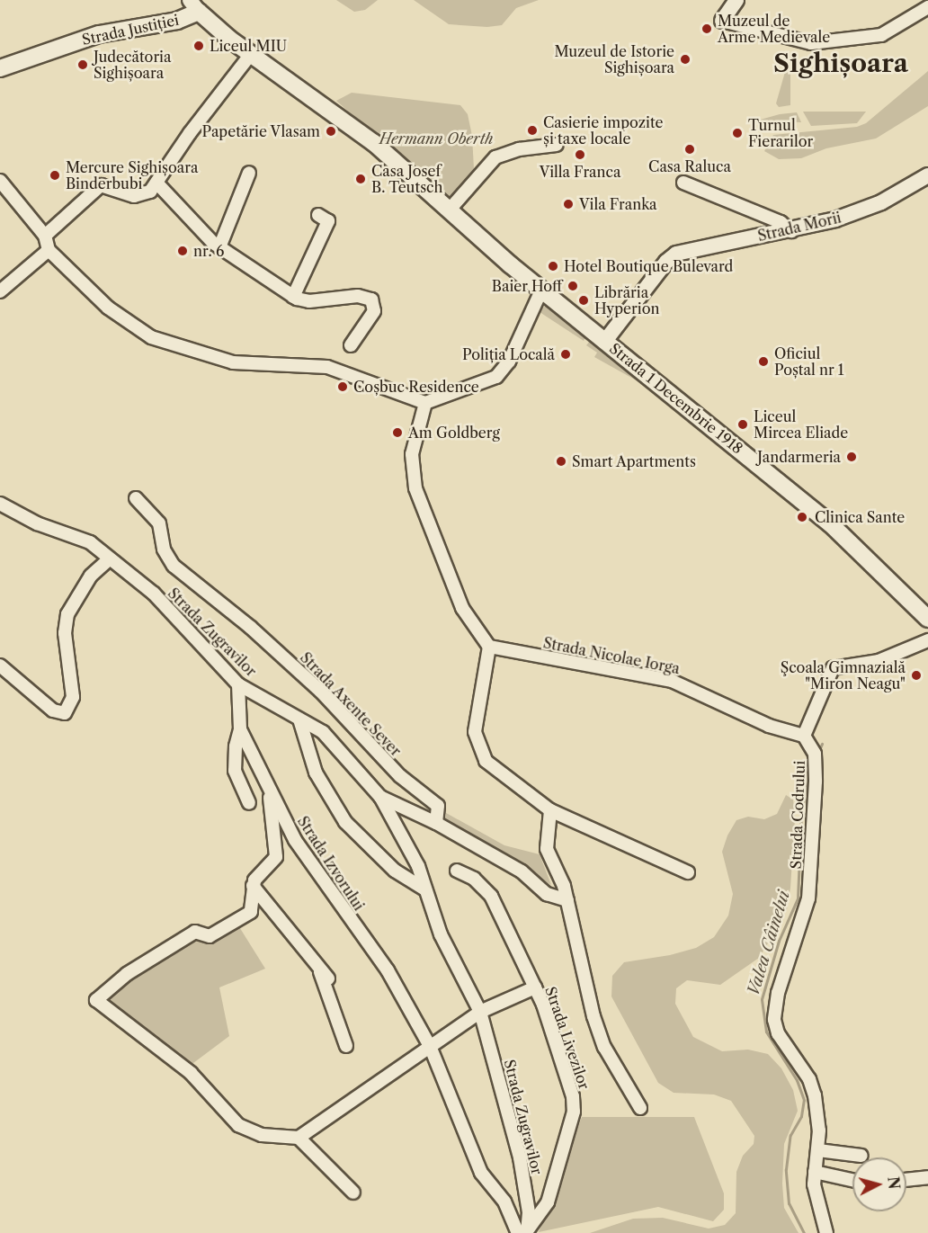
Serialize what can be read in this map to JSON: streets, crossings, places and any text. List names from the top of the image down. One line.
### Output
{"streets":{"main road":["Strada Justiției","Strada 1 Decembrie 1918"],"street":["Strada Morii","Strada Zugravilor","Strada Nicolae Iorga","Strada Axente Sever","Strada Codrului","Strada Izvorului","Strada Livezilor"]},"crossings":[["Strada Justiției","Strada 1 Decembrie 1918"],["Strada Morii","Strada 1 Decembrie 1918"],["Strada Zugravilor","Strada Axente Sever"],["Strada Zugravilor","Strada Izvorului"],["Strada Zugravilor","Strada Livezilor"],["Strada Nicolae Iorga","Strada Codrului"],["Strada Izvorului","Strada Livezilor"]],"districts":["Sighișoara"],"water":["Valea Câinelui"],"parks":["Hermann Oberth"],"places":["Muzeul de Arme Medievale","Liceul MIU","Muzeul de Istorie Sighișoara","Judecătoria Sighișoara","Casierie impozite și taxe locale","Papetărie Vlasam","Turnul Fierarilor","Casa Raluca","Villa Franca","Mercure Sighișoara Binderbubi","Casa Josef B. Teutsch","Vila Franka","nr. 6","Hotel Boutique Bulevard","Baier Hoff","Librăria Hyperion","Poliția Locală","Oficiul Poștal nr 1","Coșbuc Residence","Liceul Mircea Eliade","Am Goldberg","Jandarmeria","Smart Apartments","Clinica Sante","Şcoala Gimnazială \"Miron Neagu\""],"north":"right"}
